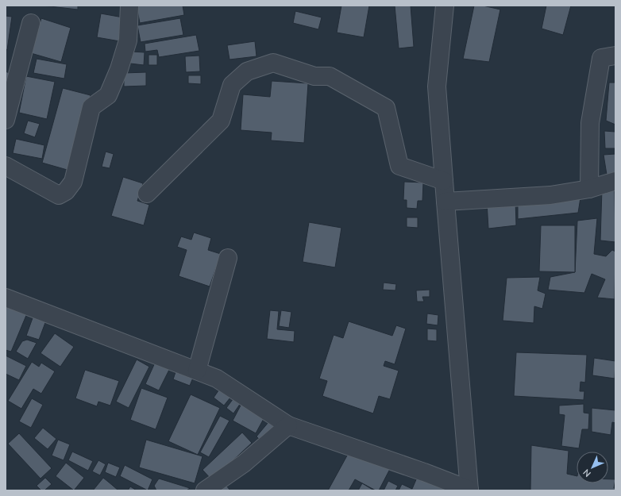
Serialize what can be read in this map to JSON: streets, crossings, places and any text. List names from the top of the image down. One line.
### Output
{"north":"bottom left"}
